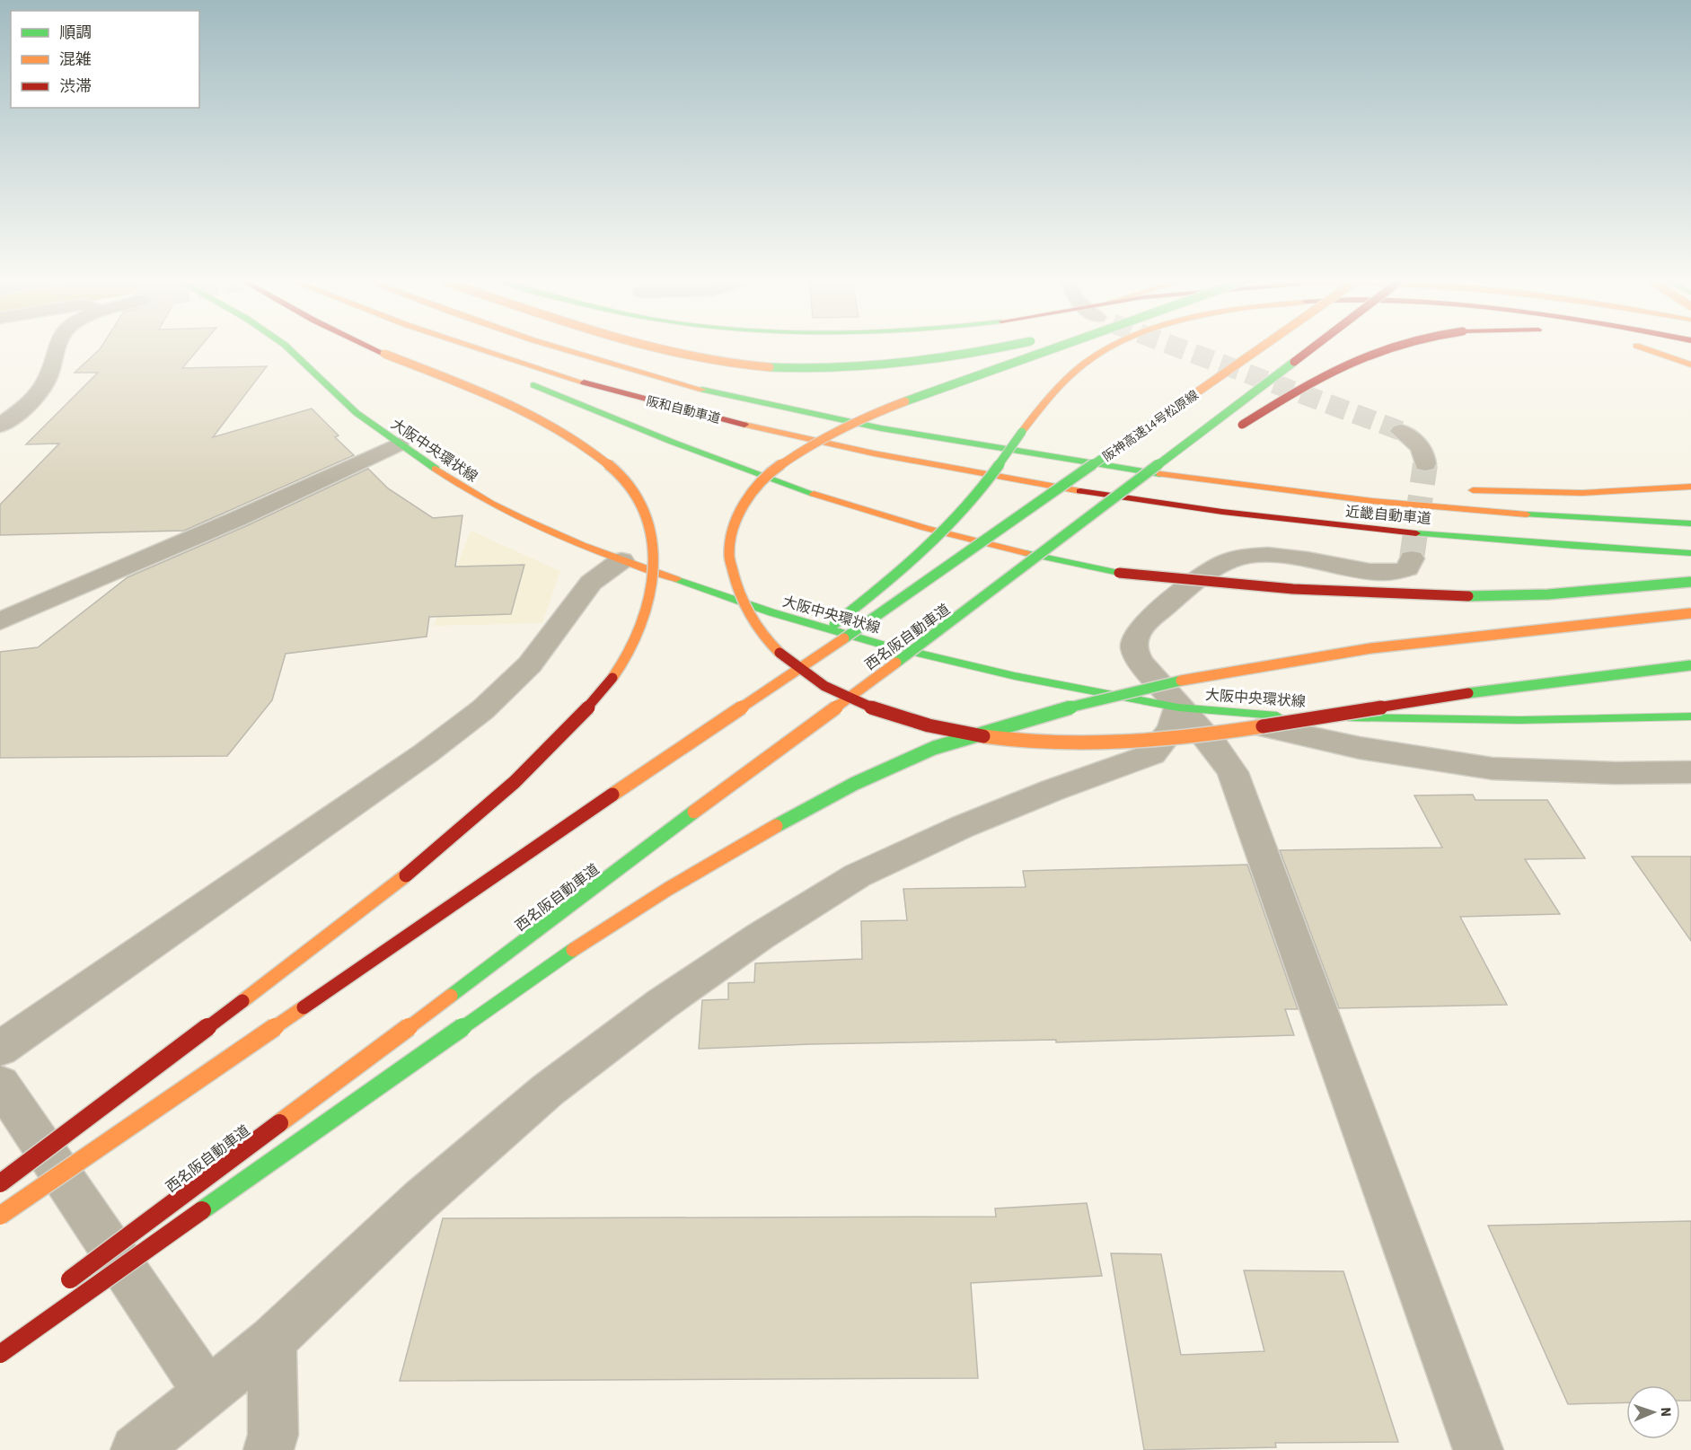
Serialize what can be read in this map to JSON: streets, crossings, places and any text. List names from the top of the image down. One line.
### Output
{"streets":{"main road":["阪和自動車道","阪神高速14号松原線","大阪中央環状線","近畿自動車道","西名阪自動車道"]},"crossings":[["阪和自動車道","近畿自動車道"]],"legend":["順調","混雑","渋滞"],"north":"right"}
